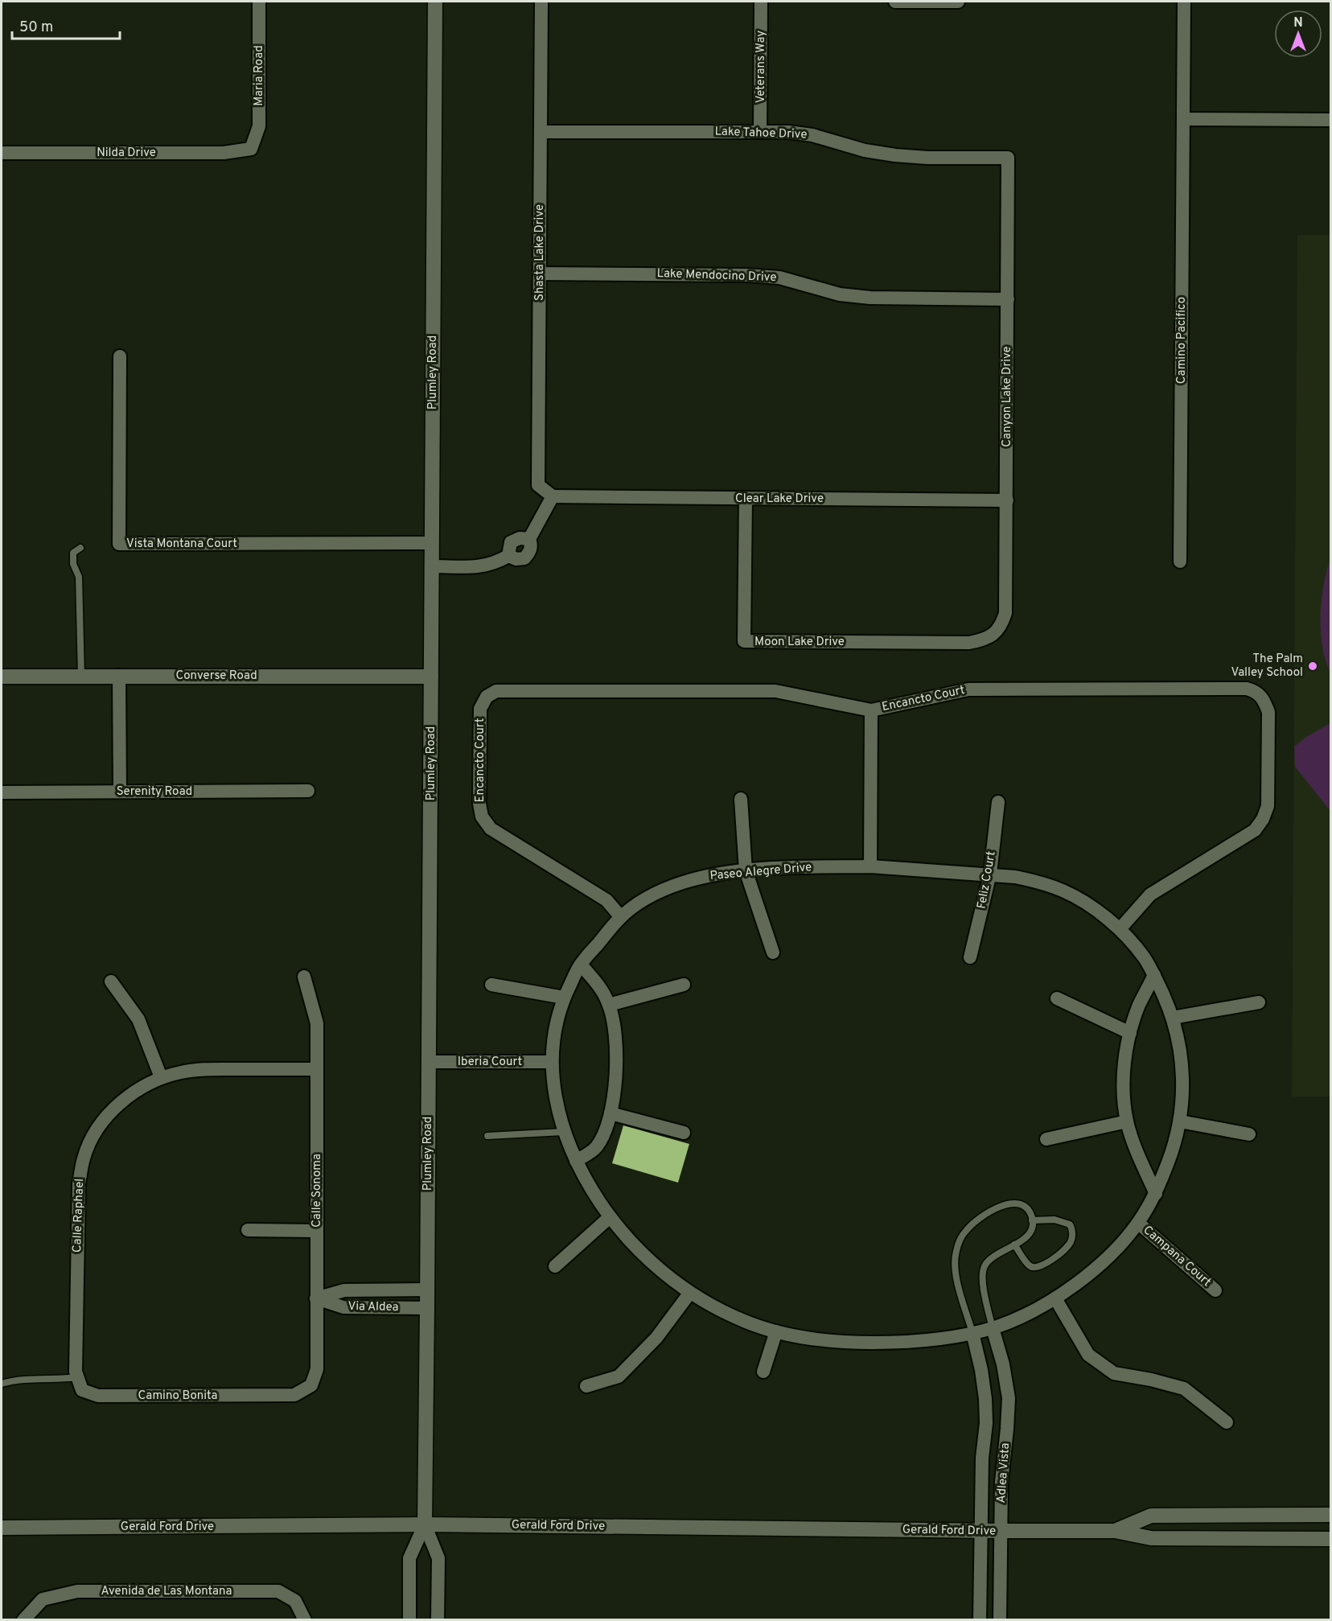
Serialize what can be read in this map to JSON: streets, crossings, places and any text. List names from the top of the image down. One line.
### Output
{"streets":{"street":["Veterans Way","Maria Road","Lake Tahoe Drive","Nilda Drive","Shasta Lake Drive","Lake Mendocino Drive","Camino Pacifico","Plumley Road","Canyon Lake Drive","Clear Lake Drive","Vista Montana Court","Moon Lake Drive","Converse Road","Encancto Court","Serenity Road","Paseo Alegre Drive","Feliz Court","Iberia Court","Calle Sonoma","Calle Raphael","Campana Court","Via Aldea","Camino Bonita","Adlea Vista","Gerald Ford Drive","Avenida de Las Montana"]},"crossings":[["Veterans Way","Lake Tahoe Drive"],["Maria Road","Nilda Drive"],["Lake Tahoe Drive","Shasta Lake Drive"],["Lake Tahoe Drive","Canyon Lake Drive"],["Shasta Lake Drive","Lake Mendocino Drive"],["Shasta Lake Drive","Clear Lake Drive"],["Lake Mendocino Drive","Canyon Lake Drive"],["Plumley Road","Vista Montana Court"],["Plumley Road","Converse Road"],["Plumley Road","Iberia Court"],["Plumley Road","Via Aldea"],["Plumley Road","Gerald Ford Drive"],["Canyon Lake Drive","Clear Lake Drive"],["Canyon Lake Drive","Moon Lake Drive"],["Clear Lake Drive","Moon Lake Drive"],["Encancto Court","Paseo Alegre Drive"],["Paseo Alegre Drive","Feliz Court"],["Paseo Alegre Drive","Iberia Court"],["Paseo Alegre Drive","Campana Court"],["Paseo Alegre Drive","Adlea Vista"],["Calle Sonoma","Calle Raphael"],["Calle Sonoma","Via Aldea"],["Calle Sonoma","Camino Bonita"],["Calle Raphael","Camino Bonita"],["Adlea Vista","Gerald Ford Drive"]],"places":["The Palm Valley School"],"scale_bar":"50 m","north":"top"}
